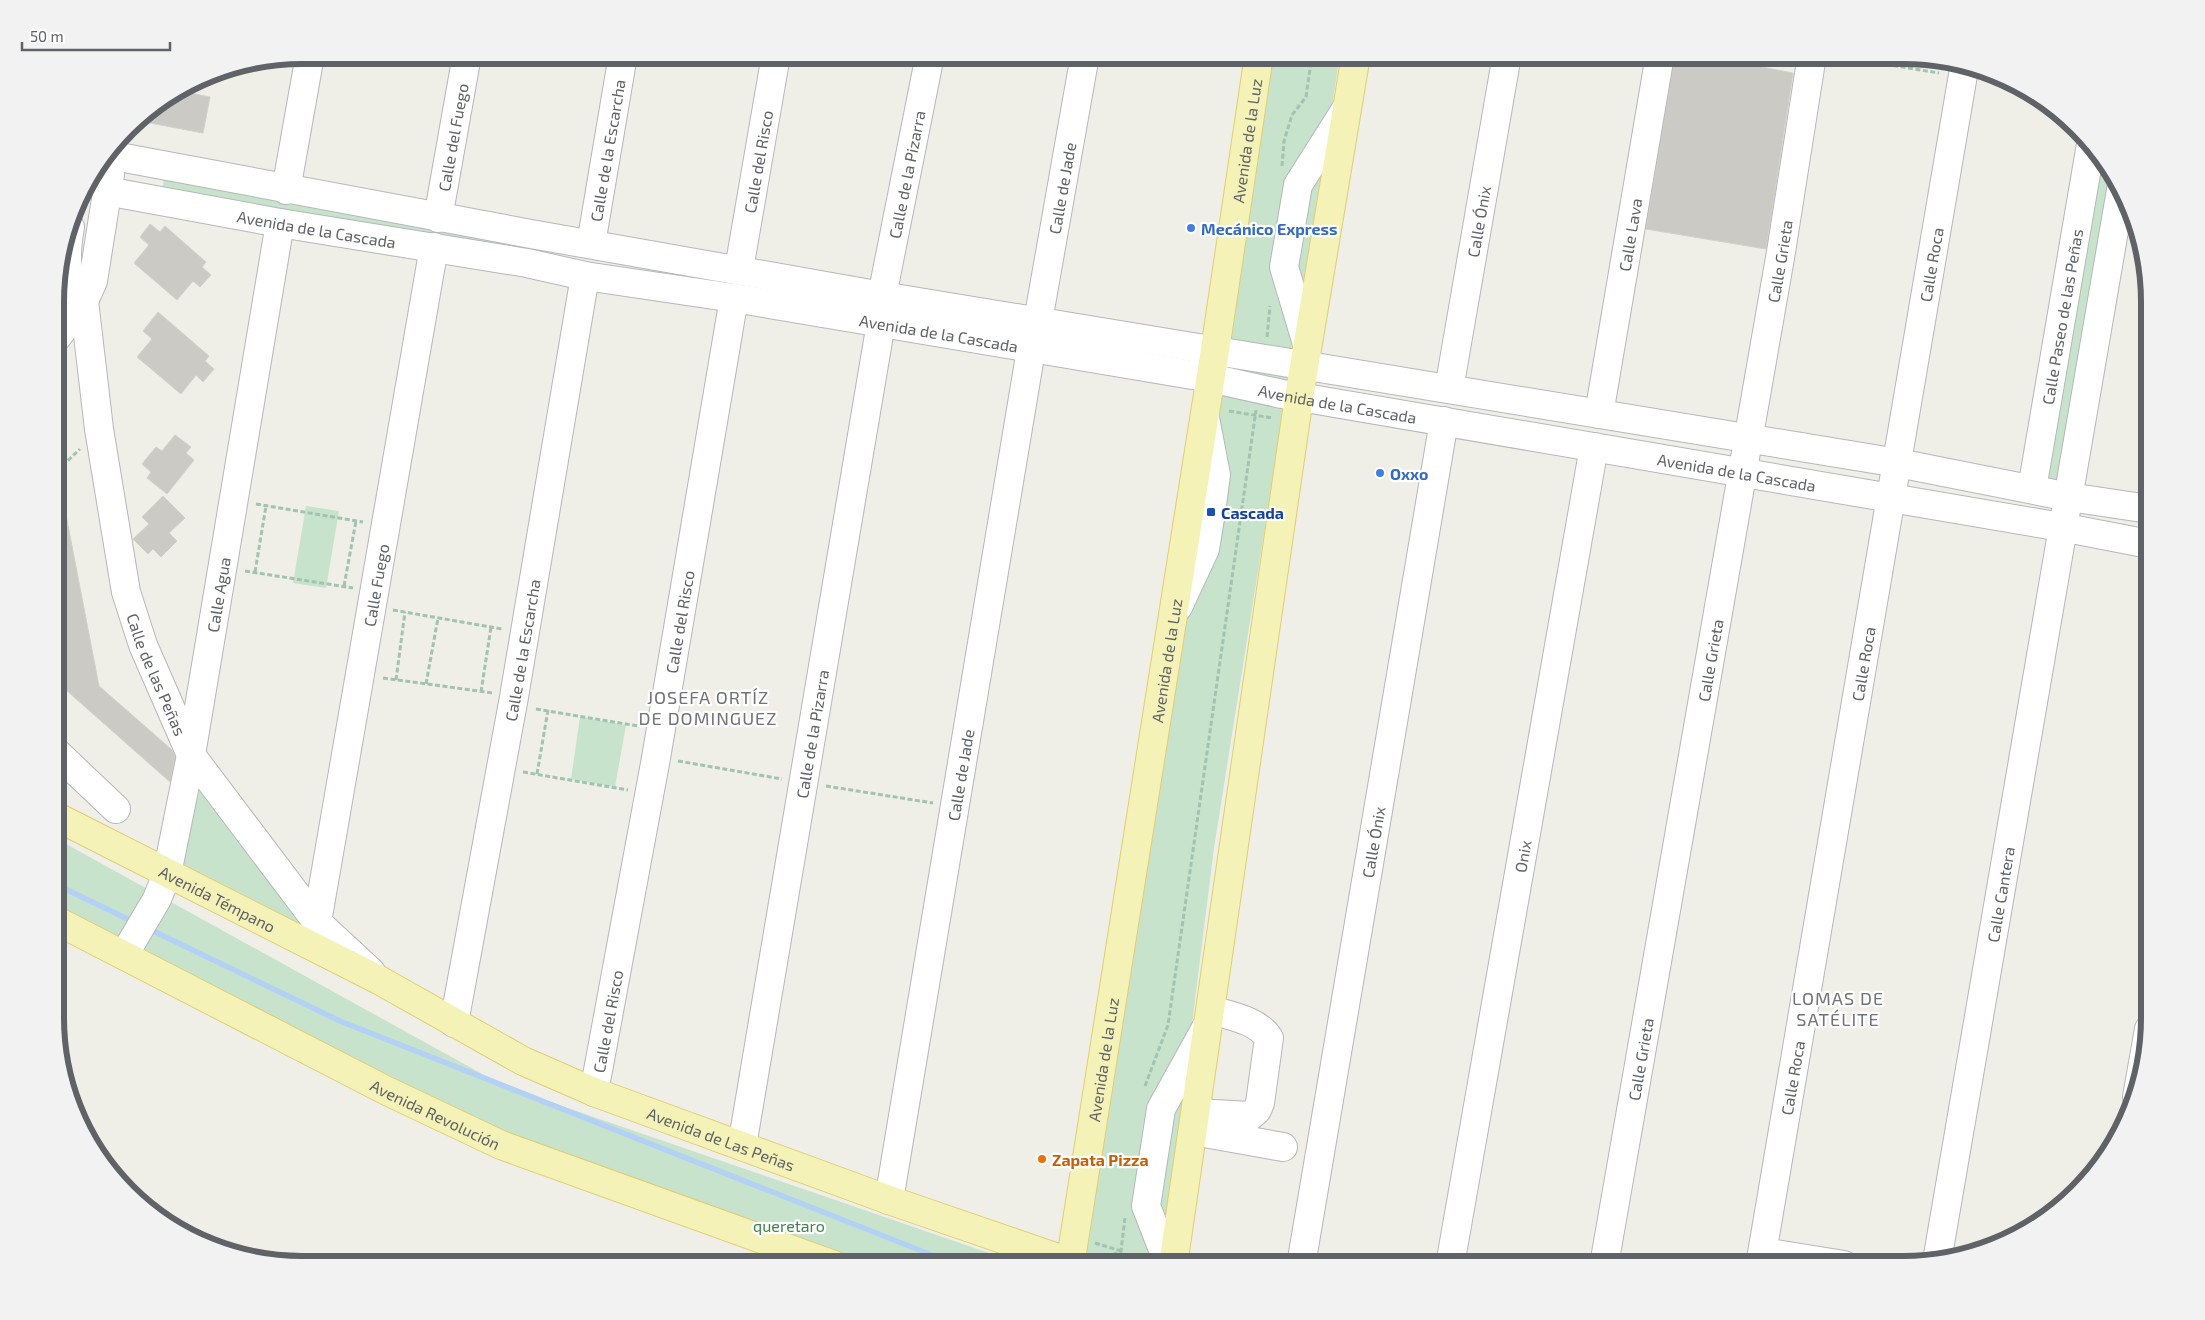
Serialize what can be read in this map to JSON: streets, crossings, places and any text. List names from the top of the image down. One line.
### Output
{"streets":{"main road":["Avenida de la Luz","Avenida Témpano","Avenida Revolución","Avenida de Las Peñas"],"street":["Calle del Fuego","Calle de la Escarcha","Calle del Risco","Calle de la Pizarra","Calle de Jade","Calle Ónix","Avenida de la Cascada","Calle Lava","Calle Grieta","Calle Roca","Calle Paseo de las Peñas","Calle Fuego","Calle Agua","Calle de las Peñas","Onix","Calle Cantera"]},"crossings":[["Calle del Fuego","Avenida de la Cascada"],["Avenida de la Luz","Avenida de la Cascada"],["Calle de la Escarcha","Avenida de la Cascada"],["Calle de la Escarcha","Avenida de Las Peñas"],["Calle del Risco","Avenida de la Cascada"],["Calle del Risco","Avenida de Las Peñas"],["Calle de la Pizarra","Avenida de la Cascada"],["Calle de la Pizarra","Avenida de Las Peñas"],["Calle de Jade","Avenida de la Cascada"],["Calle de Jade","Avenida de Las Peñas"],["Calle Ónix","Avenida de la Cascada"],["Avenida de la Cascada","Calle Lava"],["Avenida de la Cascada","Calle Grieta"],["Avenida de la Cascada","Calle Roca"],["Avenida de la Cascada","Calle Paseo de las Peñas"],["Avenida de la Cascada","Calle Fuego"],["Avenida de la Cascada","Calle Agua"],["Avenida de la Cascada","Onix"],["Avenida de la Cascada","Calle Cantera"],["Calle Fuego","Calle de las Peñas"],["Calle Agua","Calle de las Peñas"],["Calle Agua","Avenida Témpano"],["Calle Agua","Avenida Revolución"],["Calle de las Peñas","Avenida Témpano"],["Calle de las Peñas","Avenida de Las Peñas"],["Avenida Témpano","Avenida de Las Peñas"]],"districts":["JOSEFA ORTÍZ DE DOMINGUEZ","LOMAS DE SATÉLITE"],"parks":["queretaro"],"places":{"other":["Mecánico Express","Oxxo","Zapata Pizza"],"transit":["Cascada"]},"scale_bar":"50 m"}
